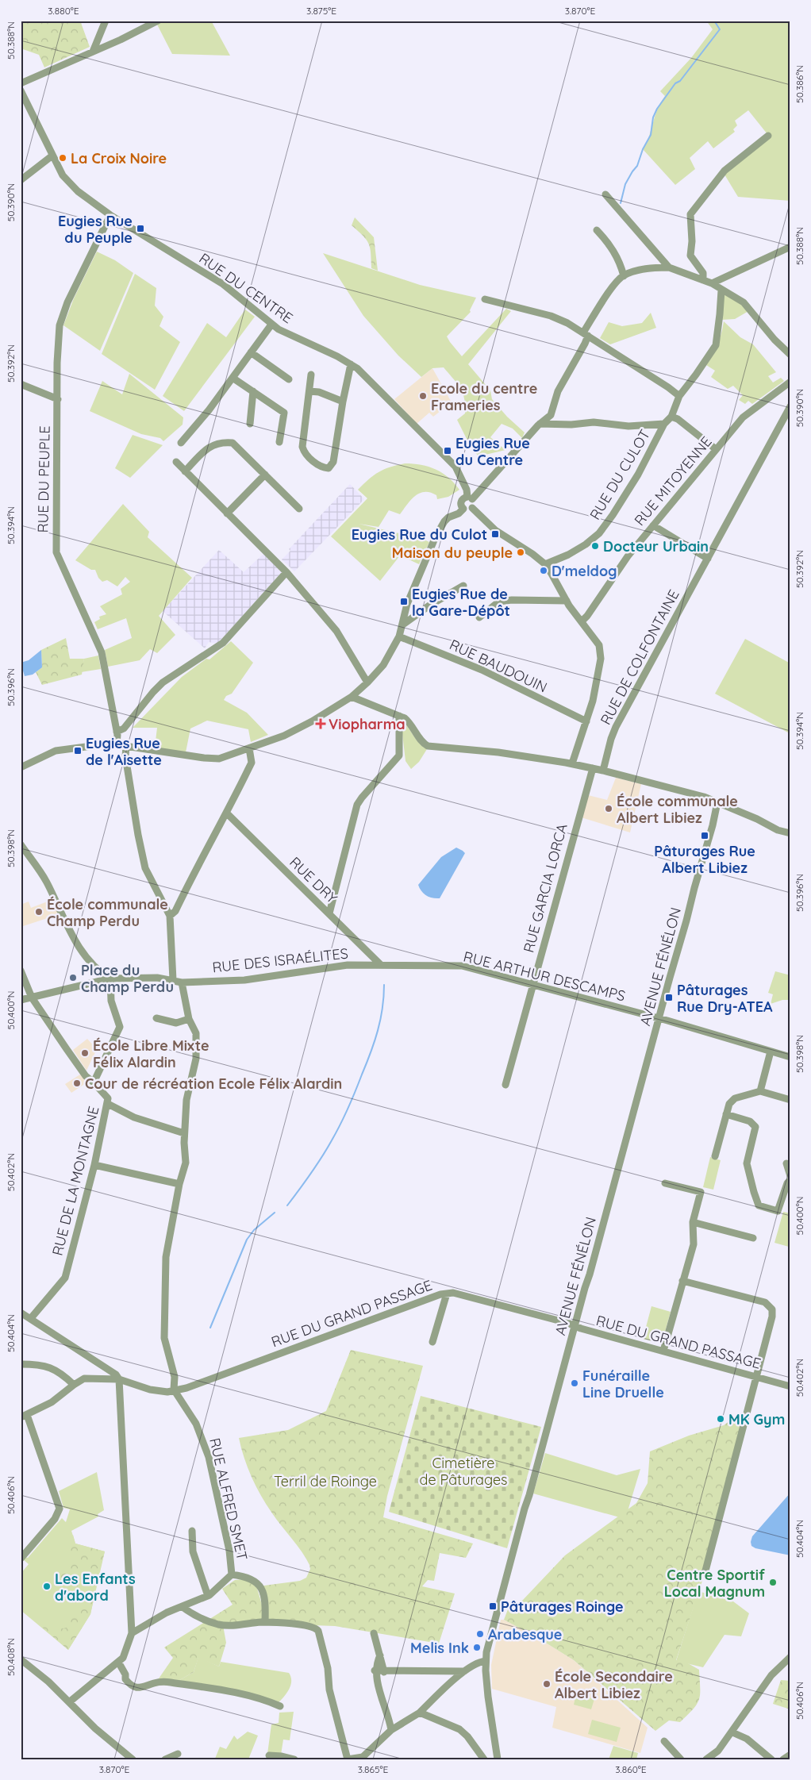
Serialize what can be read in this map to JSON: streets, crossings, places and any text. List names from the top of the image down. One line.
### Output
{"streets":{"street":["RUE DU CENTRE","RUE DU CULOT","RUE DU PEUPLE","RUE MITOYENNE","RUE DE COLFONTAINE","RUE BAUDOUIN","RUE DRY","RUE GARCIA LORCA","RUE DES ISRAÉLITES","AVENUE FÉNÉLON","RUE ARTHUR DESCAMPS","RUE DE LA MONTAGNE","RUE DU GRAND PASSAGE","RUE ALFRED SMET"]},"crossings":[["RUE DU CENTRE","RUE DU PEUPLE"],["RUE DRY","RUE DES ISRAÉLITES"],["RUE DRY","RUE ARTHUR DESCAMPS"],["RUE GARCIA LORCA","RUE ARTHUR DESCAMPS"],["RUE DES ISRAÉLITES","RUE ARTHUR DESCAMPS"],["AVENUE FÉNÉLON","RUE ARTHUR DESCAMPS"],["AVENUE FÉNÉLON","RUE DU GRAND PASSAGE"],["RUE DU GRAND PASSAGE","RUE ALFRED SMET"]],"parks":["Cimetière de Pâturages","Terril de Roinge"],"places":{"other":["La Croix Noire","Ecole du centre Frameries","Docteur Urbain","Maison du peuple","D'meldog","École communale Albert Libiez","École communale Champ Perdu","Place du Champ Perdu","École Libre Mixte Félix Alardin","Cour de récréation Ecole Félix Alardin","Funéraille Line Druelle","MK Gym","Centre Sportif Local Magnum","Les Enfants d'abord","Arabesque","Melis Ink","École Secondaire Albert Libiez"],"transit":["Eugies Rue du Peuple","Eugies Rue du Centre","Eugies Rue du Culot","Eugies Rue de la Gare-Dépôt","Eugies Rue de l'Aisette","Pâturages Rue Albert Libiez","Pâturages Rue Dry-ATEA","Pâturages Roinge"],"health":["Viopharma"]},"coordinates":["3.880°E","3.875°E","3.870°E","50.388°N","50.386°N","50.390°N","50.392°N","50.394°N","50.396°N","50.398°N","50.400°N","50.402°N","50.404°N","50.406°N","50.408°N","3.865°E","3.860°E"]}
